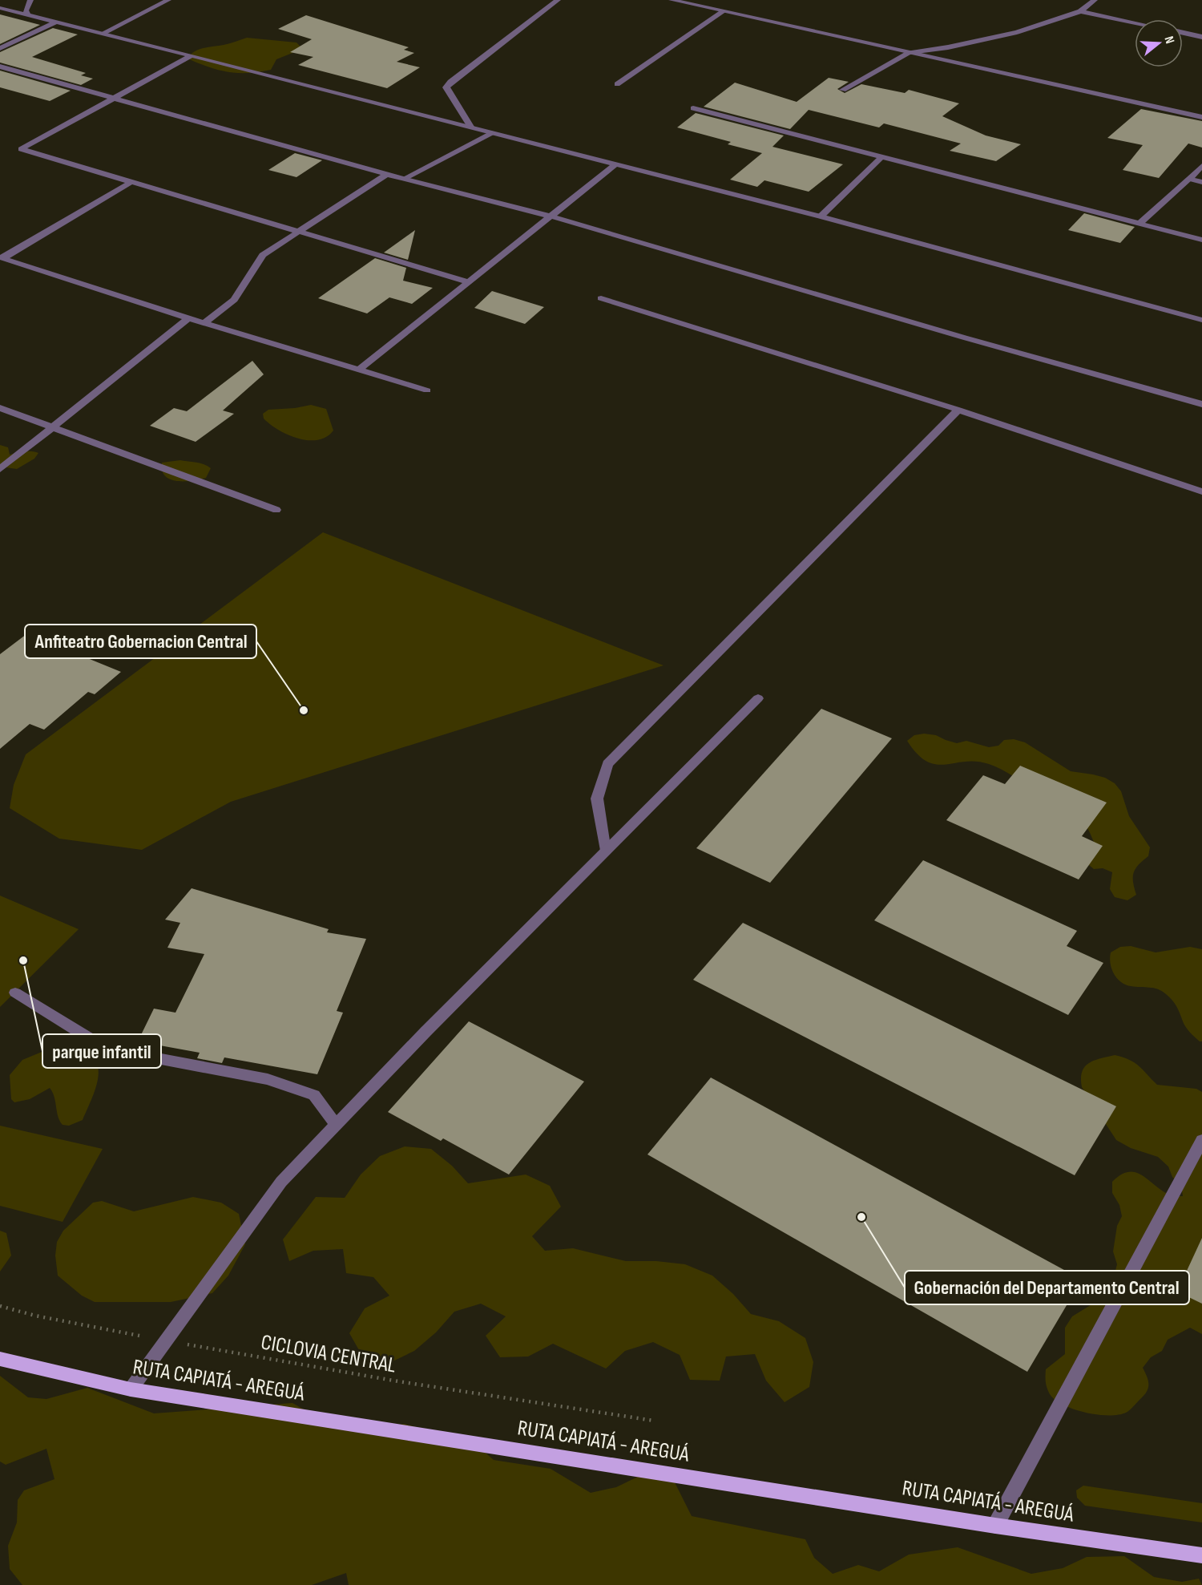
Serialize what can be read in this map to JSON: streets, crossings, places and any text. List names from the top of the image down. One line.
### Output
{"streets":{"main road":["RUTA CAPIATÁ - AREGUÁ"],"path":["CICLOVIA CENTRAL"]},"places":["Anfiteatro Gobernacion Central","parque infantil","Gobernación del Departamento Central"],"north":"right"}
